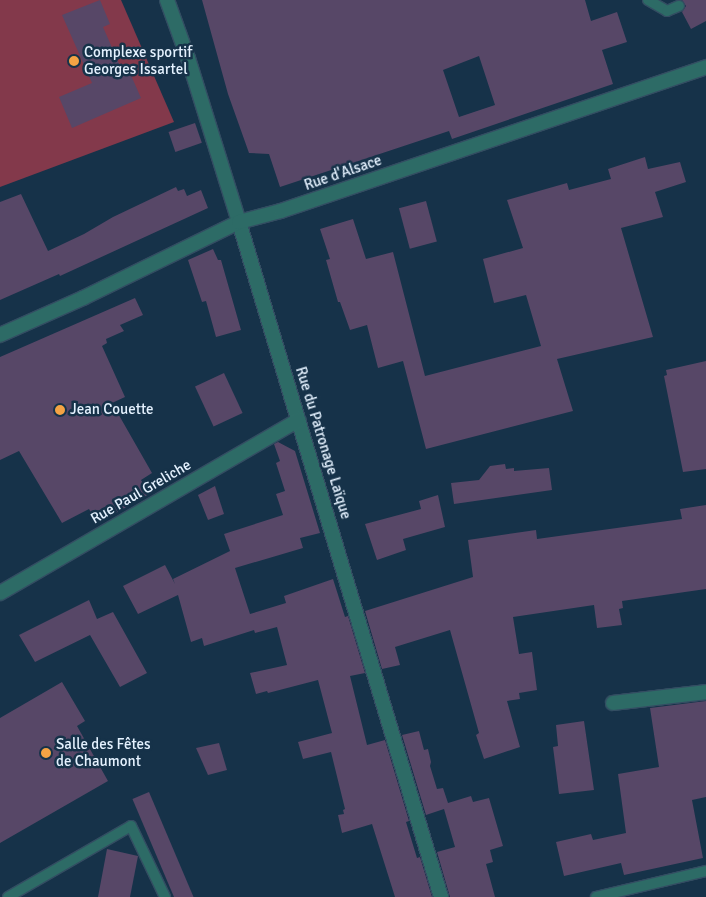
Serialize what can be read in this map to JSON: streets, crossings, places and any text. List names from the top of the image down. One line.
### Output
{"streets":{"street":["Rue d'Alsace","Rue du Patronage Laïque","Rue Paul Greliche"]},"crossings":[["Rue d'Alsace","Rue du Patronage Laïque"],["Rue du Patronage Laïque","Rue Paul Greliche"]],"places":["Complexe sportif Georges Issartel","Jean Couette","Salle des Fêtes de Chaumont"]}
